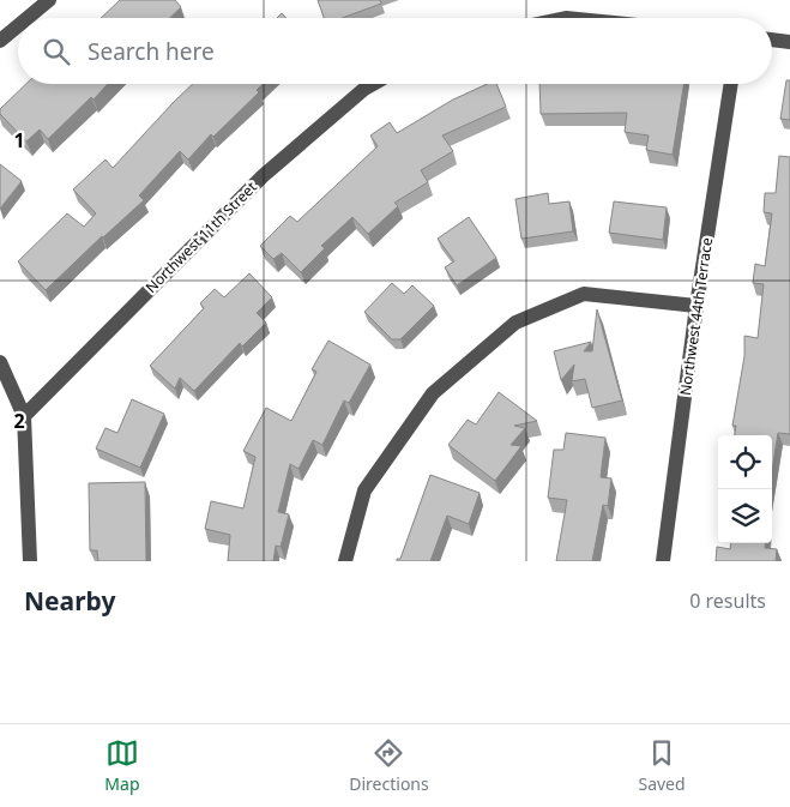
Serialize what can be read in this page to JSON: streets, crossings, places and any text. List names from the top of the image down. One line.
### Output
{"streets":{"street":["Northwest 11th Street","Northwest 44th Terrace"]},"page":{"search":"Search here","heading":["Nearby","0 results"],"nav":["Map","Directions","Saved"]},"grid":{"rows":["1","2"]}}
